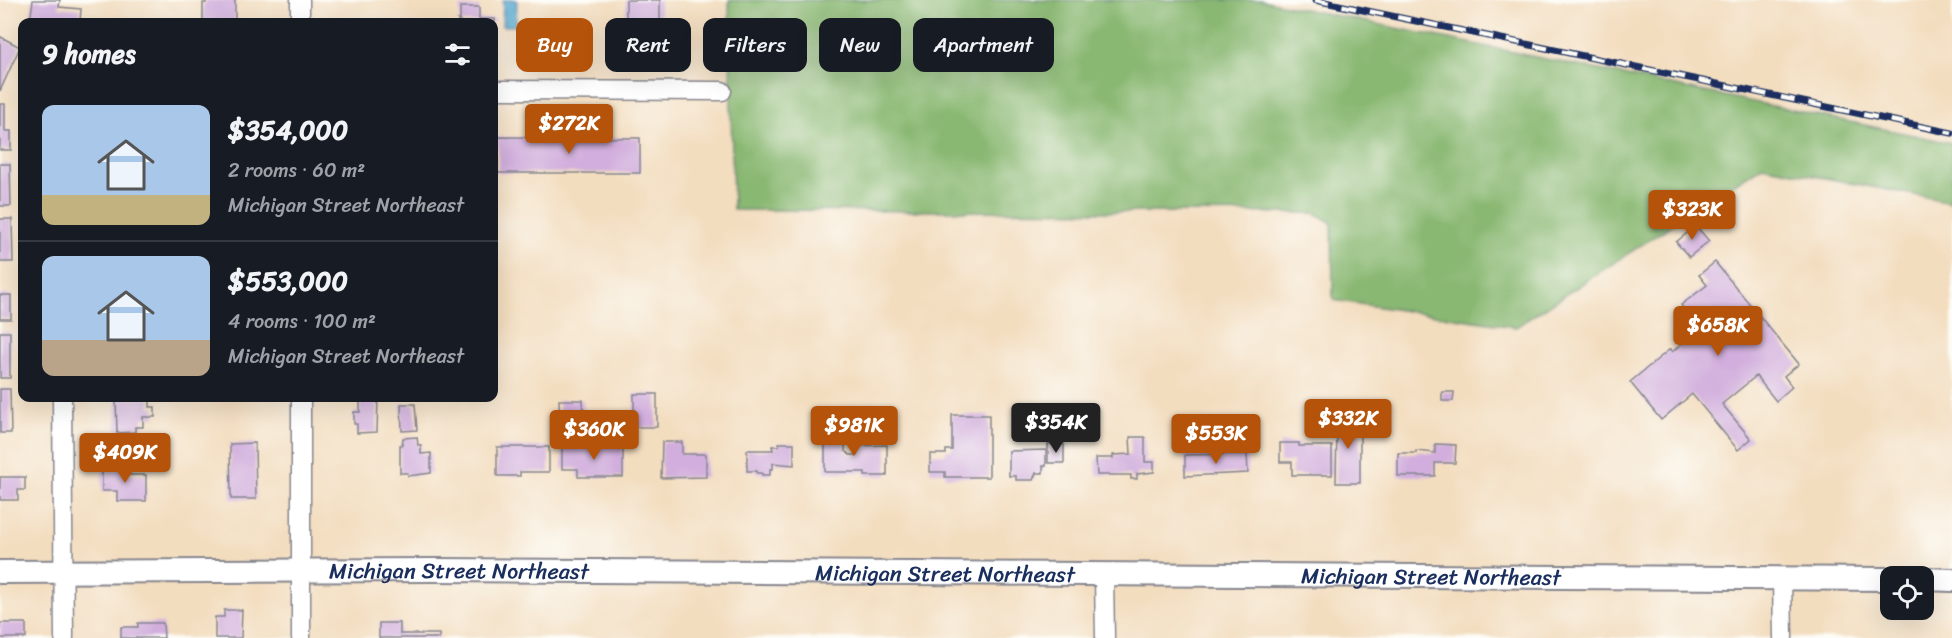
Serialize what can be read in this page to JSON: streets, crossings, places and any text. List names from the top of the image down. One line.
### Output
{"streets":{"main road":["Michigan Street Northeast"]},"page":{"chip":["Buy","Rent","Filters","New","Apartment"],"heading":"9 homes","list":[{"name":"$354,000","note":"2 rooms · 60 m² · Michigan Street Northeast"},{"name":"$553,000","note":"4 rooms · 100 m² · Michigan Street Northeast"}],"price":["$272K","$323K","$658K","$332K","$354K","$981K","$360K","$553K","$409K"]}}
